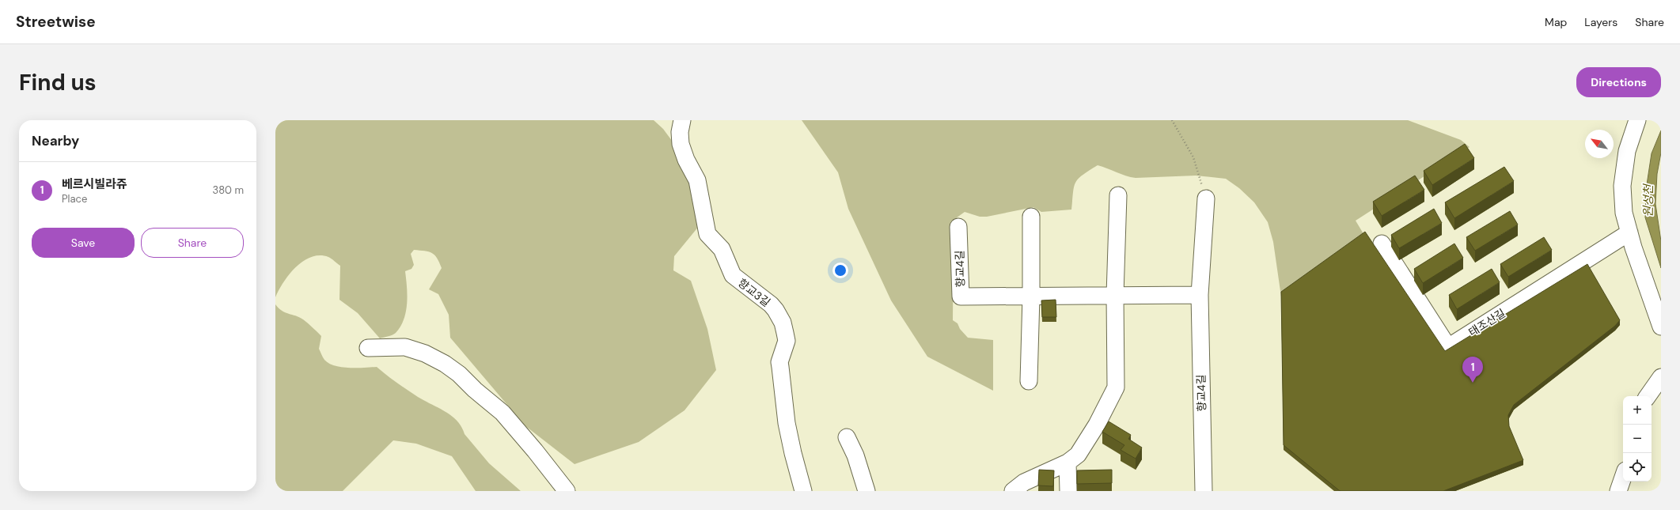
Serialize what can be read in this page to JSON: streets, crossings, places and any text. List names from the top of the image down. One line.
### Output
{"streets":{"street":["향교4길","향교3길","태조산길"]},"water":["원성천"],"north":"top left","page":{"header":"Streetwise","nav":["Map","Layers","Share"],"buttons":["Directions",["Save","Share"]],"title":"Find us","heading":"Nearby","list":[{"mark":"1","name":"베르시빌라쥬","note":"Place","value":"380 m"}],"pins":"1","map_buttons":["+","−"]}}
